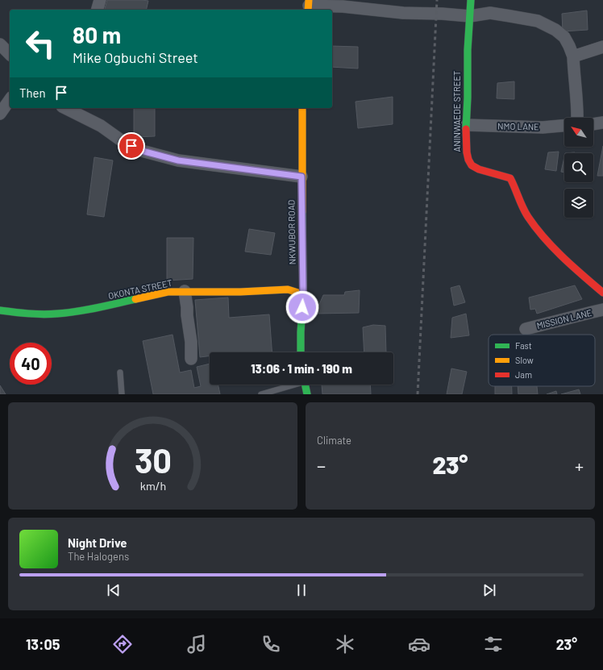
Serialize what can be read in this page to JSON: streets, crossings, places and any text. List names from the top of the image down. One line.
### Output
{"streets":{"street":["ANINWAEDE STREET","NMO LANE","NKWUBOR ROAD","OKONTA STREET","MISSION LANE"]},"crossings":[["ANINWAEDE STREET","NMO LANE"],["NKWUBOR ROAD","OKONTA STREET"]],"legend":["Fast","Slow","Jam"],"north":"top left","page":{"turn":["80 m","Mike Ogbuchi Street"],"then":"Then","limit":"40","trip":"13:06 · 1 min · 190 m","tile":"Climate","heat":["−","23°","+"],"song":["Night Drive","The Halogens"],"tabs":["13:05","23°"],"gauge":["30","km/h"]}}
